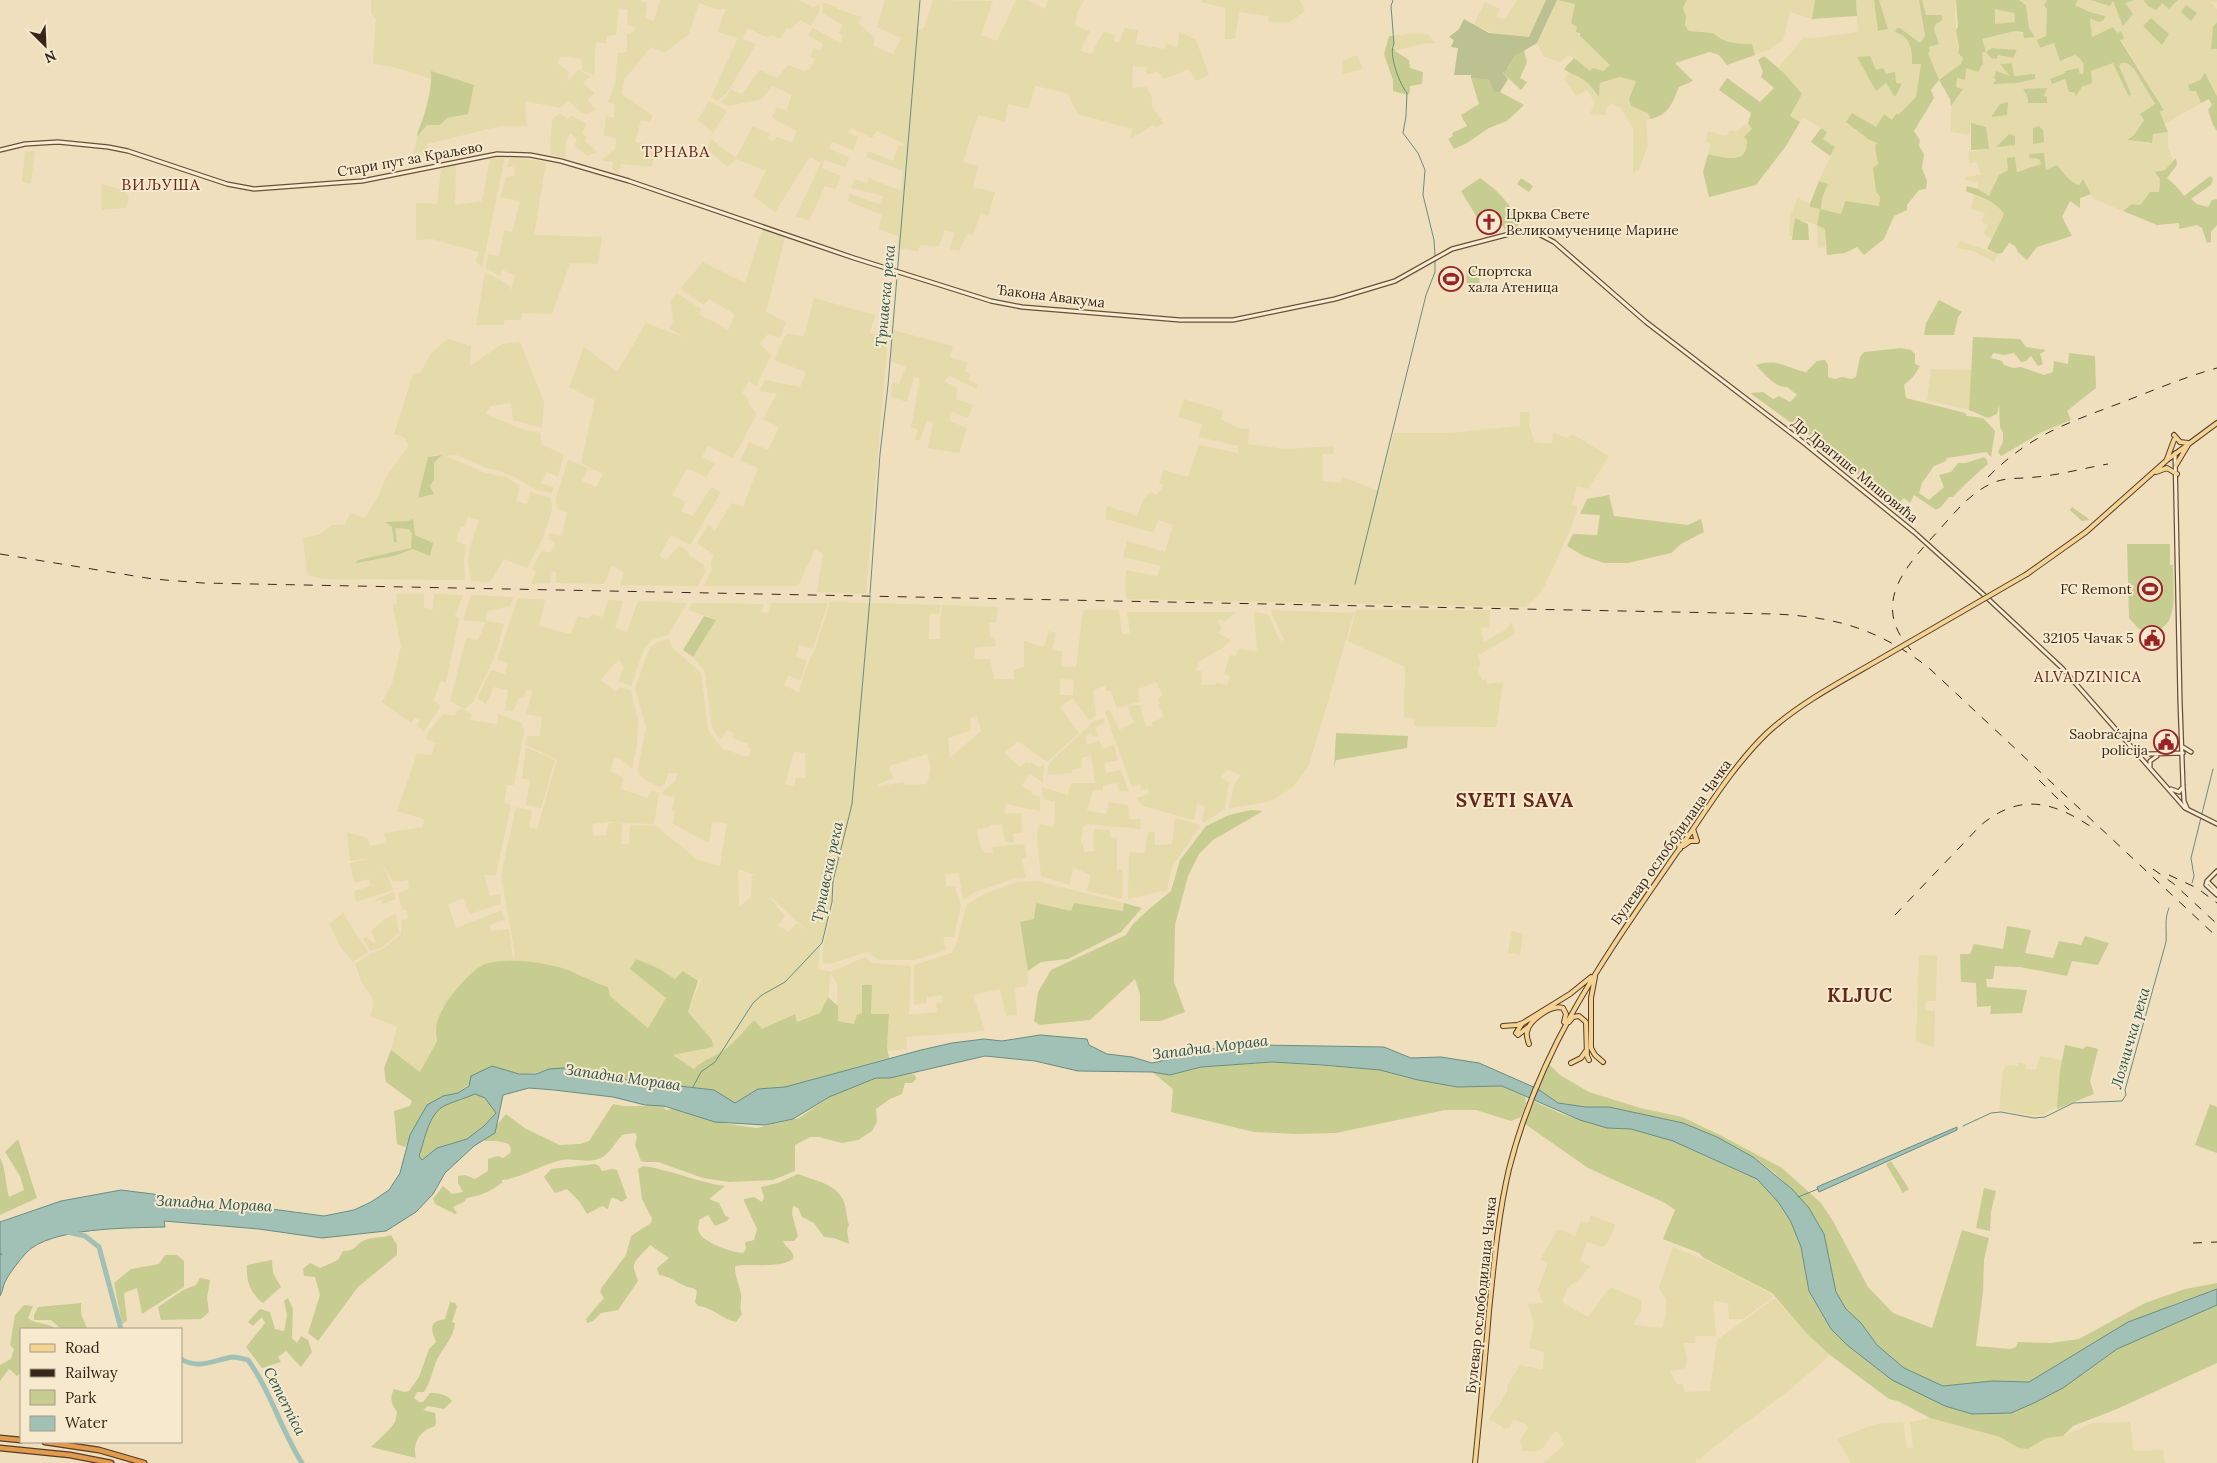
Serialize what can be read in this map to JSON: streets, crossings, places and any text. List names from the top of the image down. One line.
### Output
{"streets":{"main road":["Стари пут за Краљево","Ђакона Авакума","Др Драгише Мишовића","Булевар ослободилаца Чачка"]},"crossings":[["Стари пут за Краљево","Ђакона Авакума"],["Ђакона Авакума","Др Драгише Мишовића"]],"districts":["ТРНАВА","ВИЉУША","ALVADZINICA","SVETI SAVA","KLJUC"],"water":["Трнавска река","Лозничка река","Западна Морава","Cemernica"],"places":{"church":["Црква Свете Великомученице Марине"],"sports":["Спортска хала Атеница","FC Remont"],"public building":["32105 Чачак 5","Saobraćajna policija"]},"legend":["Road","Railway","Park","Water"],"north":"bottom right"}
